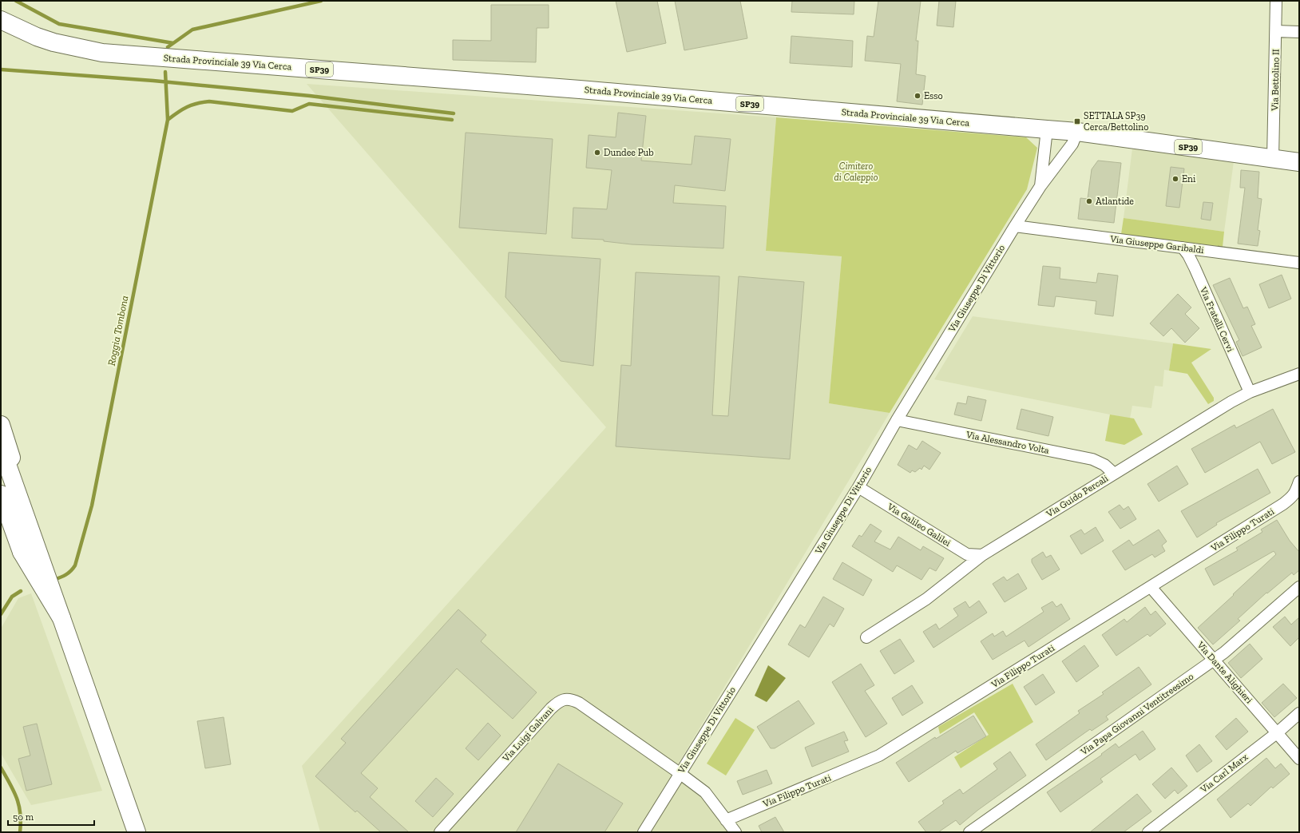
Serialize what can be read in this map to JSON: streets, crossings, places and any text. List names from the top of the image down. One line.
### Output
{"streets":{"main road":["Strada Provinciale 39 Via Cerca","SP39"],"street":["Via Bettolino II","Via Giuseppe Garibaldi","Via Giuseppe Di Vittorio","Via Fratelli Cervi","Via Alessandro Volta","Via Guido Percali","Via Galileo Galilei","Via Filippo Turati","Via Dante Alighieri","Via Papa Giovanni Ventitreesimo","Via Luigi Galvani","Via Carl Marx"]},"crossings":[["Strada Provinciale 39 Via Cerca","Via Bettolino II"],["Strada Provinciale 39 Via Cerca","Via Giuseppe Di Vittorio"],["Via Giuseppe Garibaldi","Via Giuseppe Di Vittorio"],["Via Giuseppe Garibaldi","Via Fratelli Cervi"],["Via Giuseppe Di Vittorio","Via Alessandro Volta"],["Via Giuseppe Di Vittorio","Via Galileo Galilei"],["Via Giuseppe Di Vittorio","Via Luigi Galvani"],["Via Fratelli Cervi","Via Guido Percali"],["Via Alessandro Volta","Via Guido Percali"],["Via Guido Percali","Via Galileo Galilei"],["Via Filippo Turati","Via Dante Alighieri"],["Via Dante Alighieri","Via Papa Giovanni Ventitreesimo"],["Via Dante Alighieri","Via Carl Marx"]],"water":["Roggia Tombona"],"parks":["Cimitero di Caleppio"],"places":{"other":["Esso","Dundee Pub","Eni","Atlantide"],"transit":["SETTALA SP39 Cerca/Bettolino"]},"scale_bar":"50 m"}
